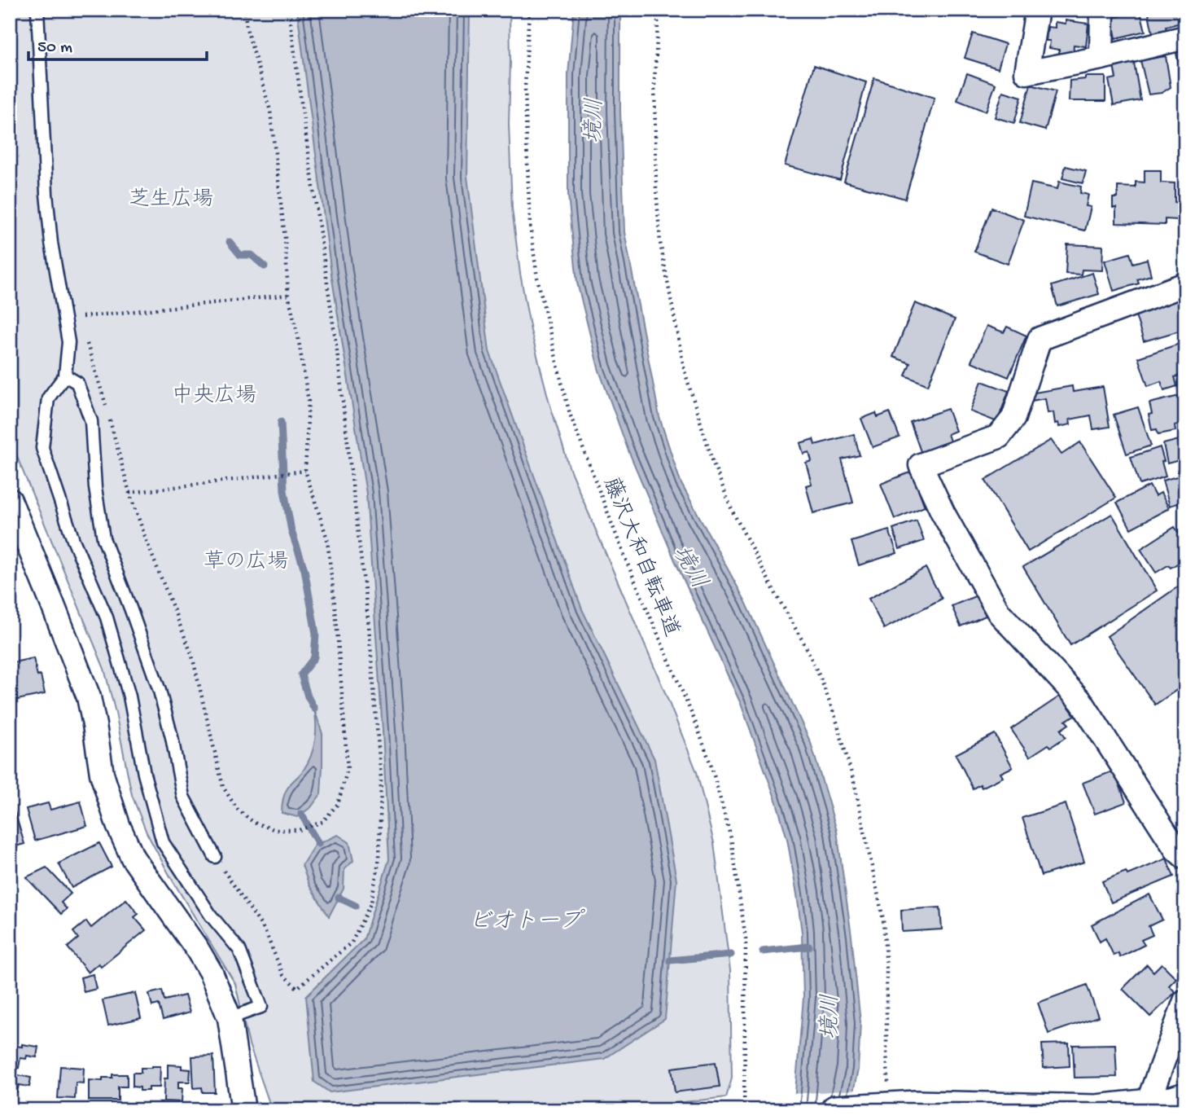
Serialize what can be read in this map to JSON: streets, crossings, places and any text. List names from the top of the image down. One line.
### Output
{"streets":{"path":["藤沢大和自転車道"]},"water":["境川","ビオトープ"],"parks":["芝生広場","中央広場","草の広場"],"scale_bar":"50 m"}
